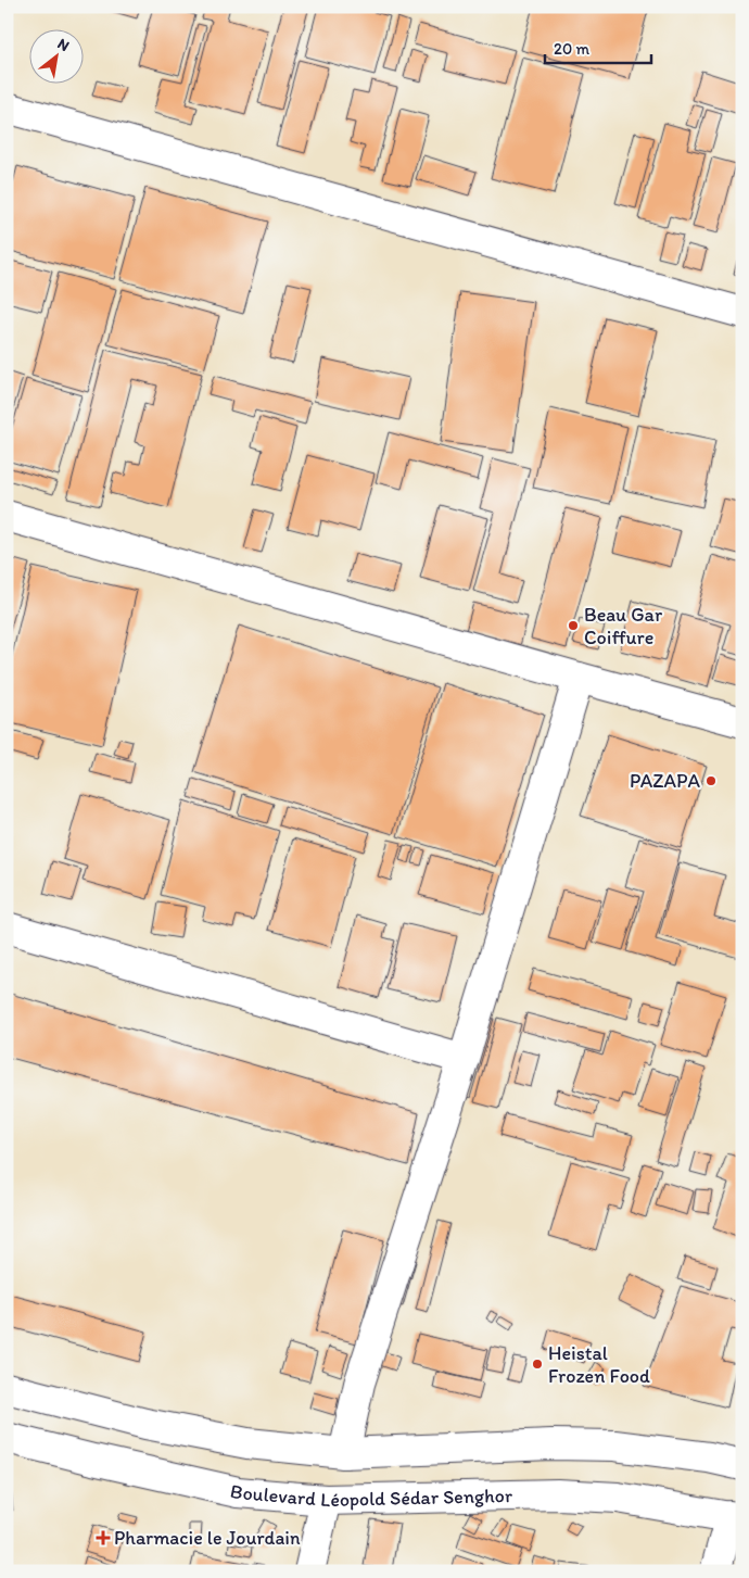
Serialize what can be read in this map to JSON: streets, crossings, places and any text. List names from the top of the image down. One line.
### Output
{"streets":{"street":["Boulevard Léopold Sédar Senghor"]},"places":{"other":["Beau Gar Coiffure","PAZAPA","Heistal Frozen Food"],"health":["Pharmacie le Jourdain"]},"scale_bar":"20 m","north":"top right"}
